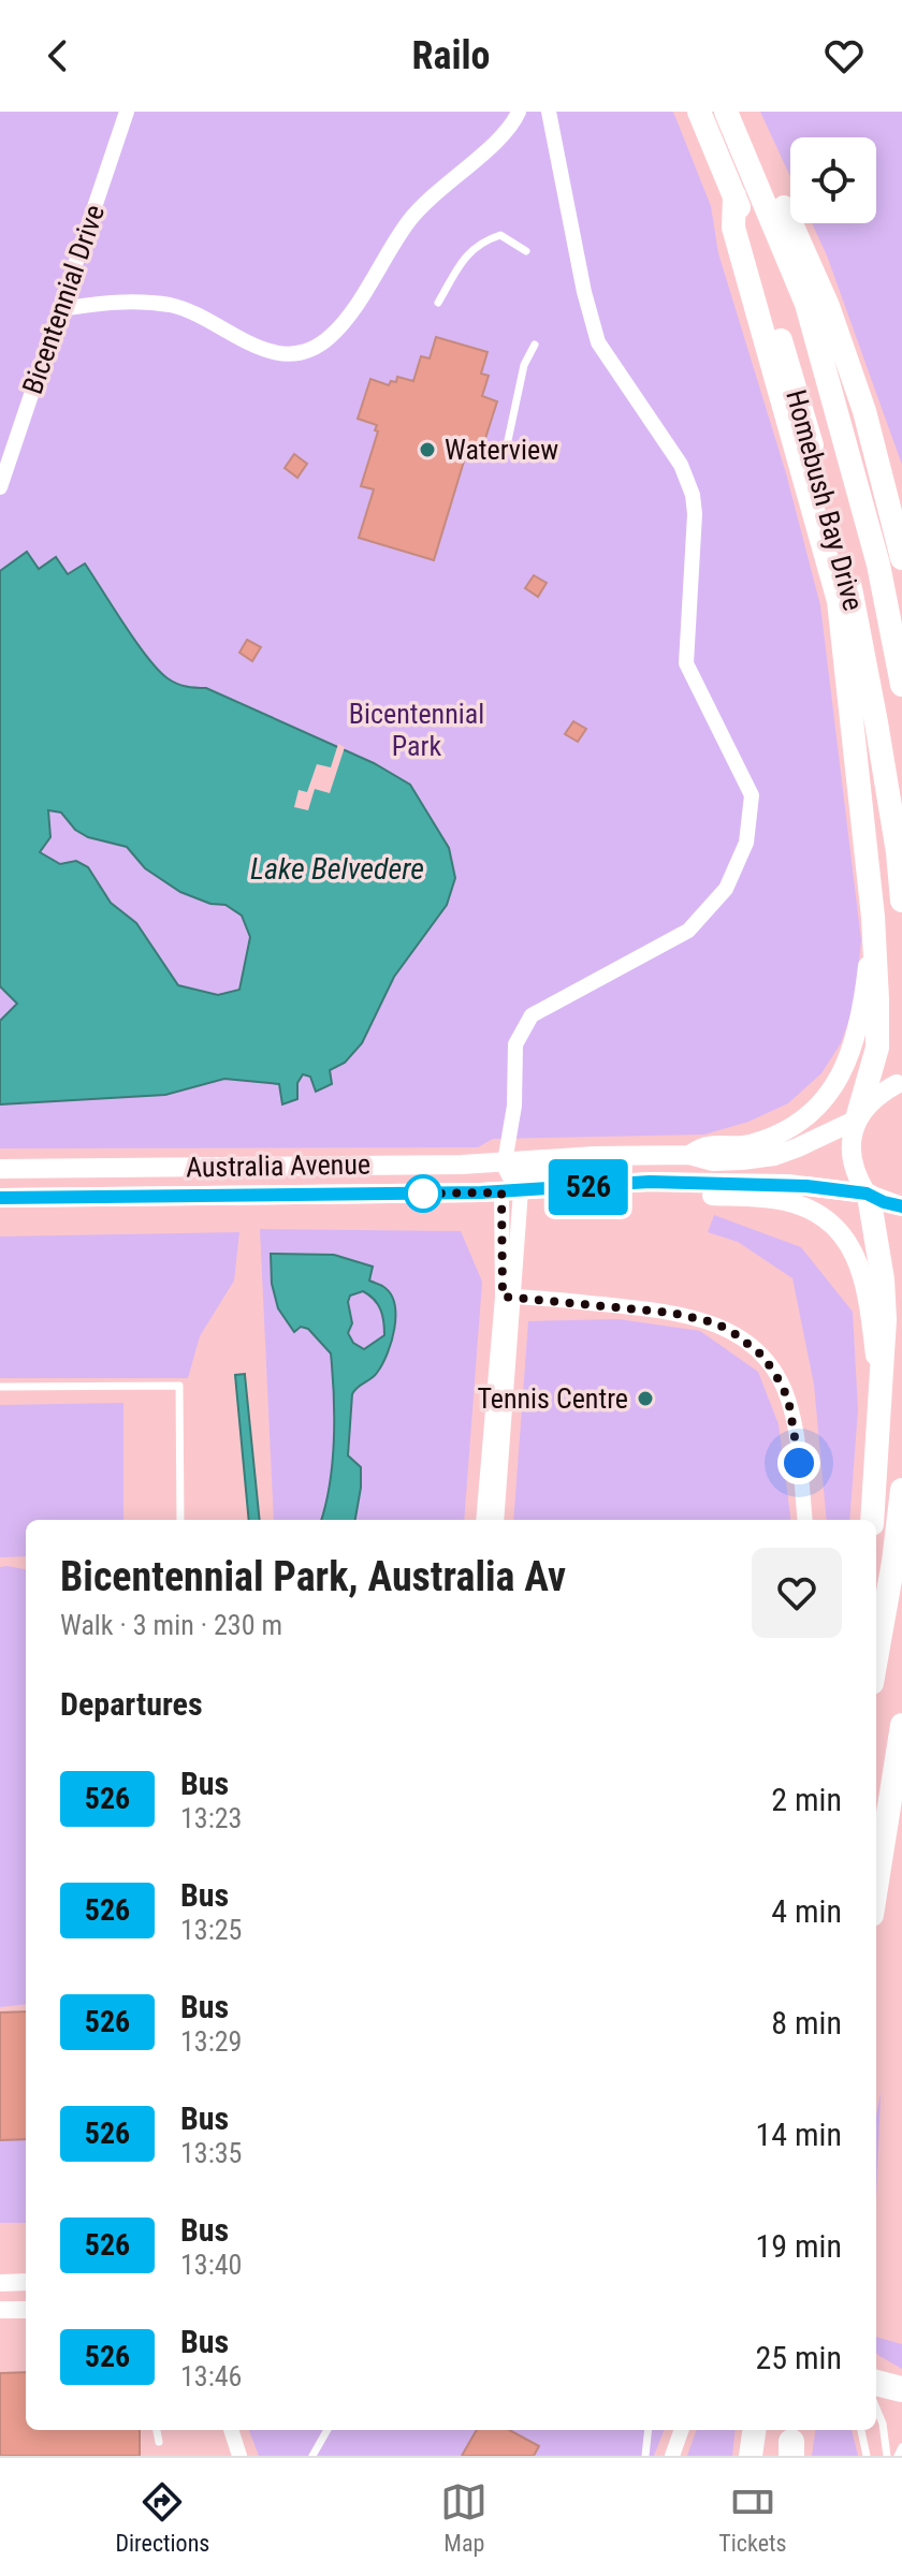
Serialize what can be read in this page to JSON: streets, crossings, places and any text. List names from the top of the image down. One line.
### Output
{"streets":{"highway":["Homebush Bay Drive"],"main road":["Australia Avenue"],"street":["Bicentennial Drive"]},"water":["Lake Belvedere"],"parks":["Bicentennial Park"],"places":["Waterview","Tennis Centre"],"lines":["bus line 526"],"page":{"header":"Railo","on_map":"526","heading":[["Bicentennial Park, Australia Av","Walk · 3 min · 230 m"],"Departures"],"list":[{"mark":"526","name":"Bus","note":"13:23","value":"2 min"},{"mark":"526","name":"Bus","note":"13:25","value":"4 min"},{"mark":"526","name":"Bus","note":"13:29","value":"8 min"},{"mark":"526","name":"Bus","note":"13:35","value":"14 min"},{"mark":"526","name":"Bus","note":"13:40","value":"19 min"},{"mark":"526","name":"Bus","note":"13:46","value":"25 min"}],"tabs":["Directions","Map","Tickets"]}}
